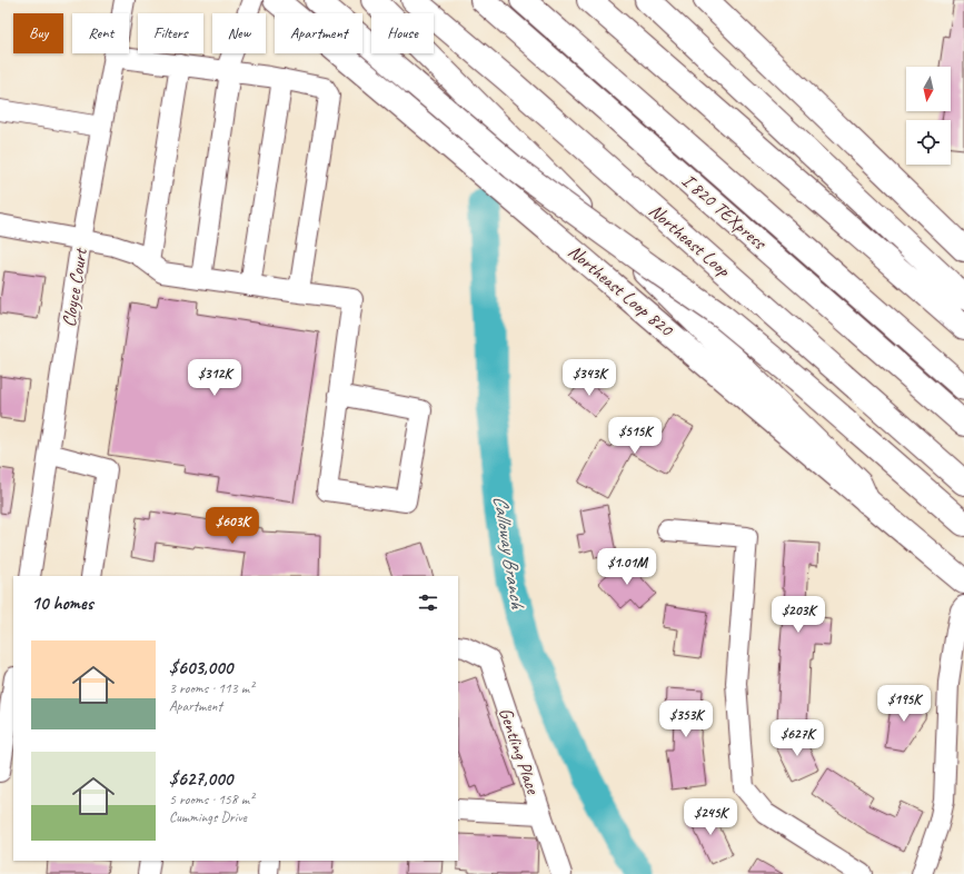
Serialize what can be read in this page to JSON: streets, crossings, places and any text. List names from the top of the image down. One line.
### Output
{"streets":{"main road":["I 820 TEXpress","Northeast Loop","Northeast Loop 820"],"street":["Cloyce Court","Gentling Place"]},"water":["Calloway Branch"],"north":"bottom","page":{"chip":["Buy","Rent","Filters","New","Apartment","House"],"price":["$312K","$343K","$515K","$603K","$1.01M","$203K","$195K","$353K","$627K","$245K"],"heading":"10 homes","list":[{"name":"$603,000","note":"3 rooms · 113 m² · Apartment"},{"name":"$627,000","note":"5 rooms · 158 m² · Cummings Drive"}]}}
